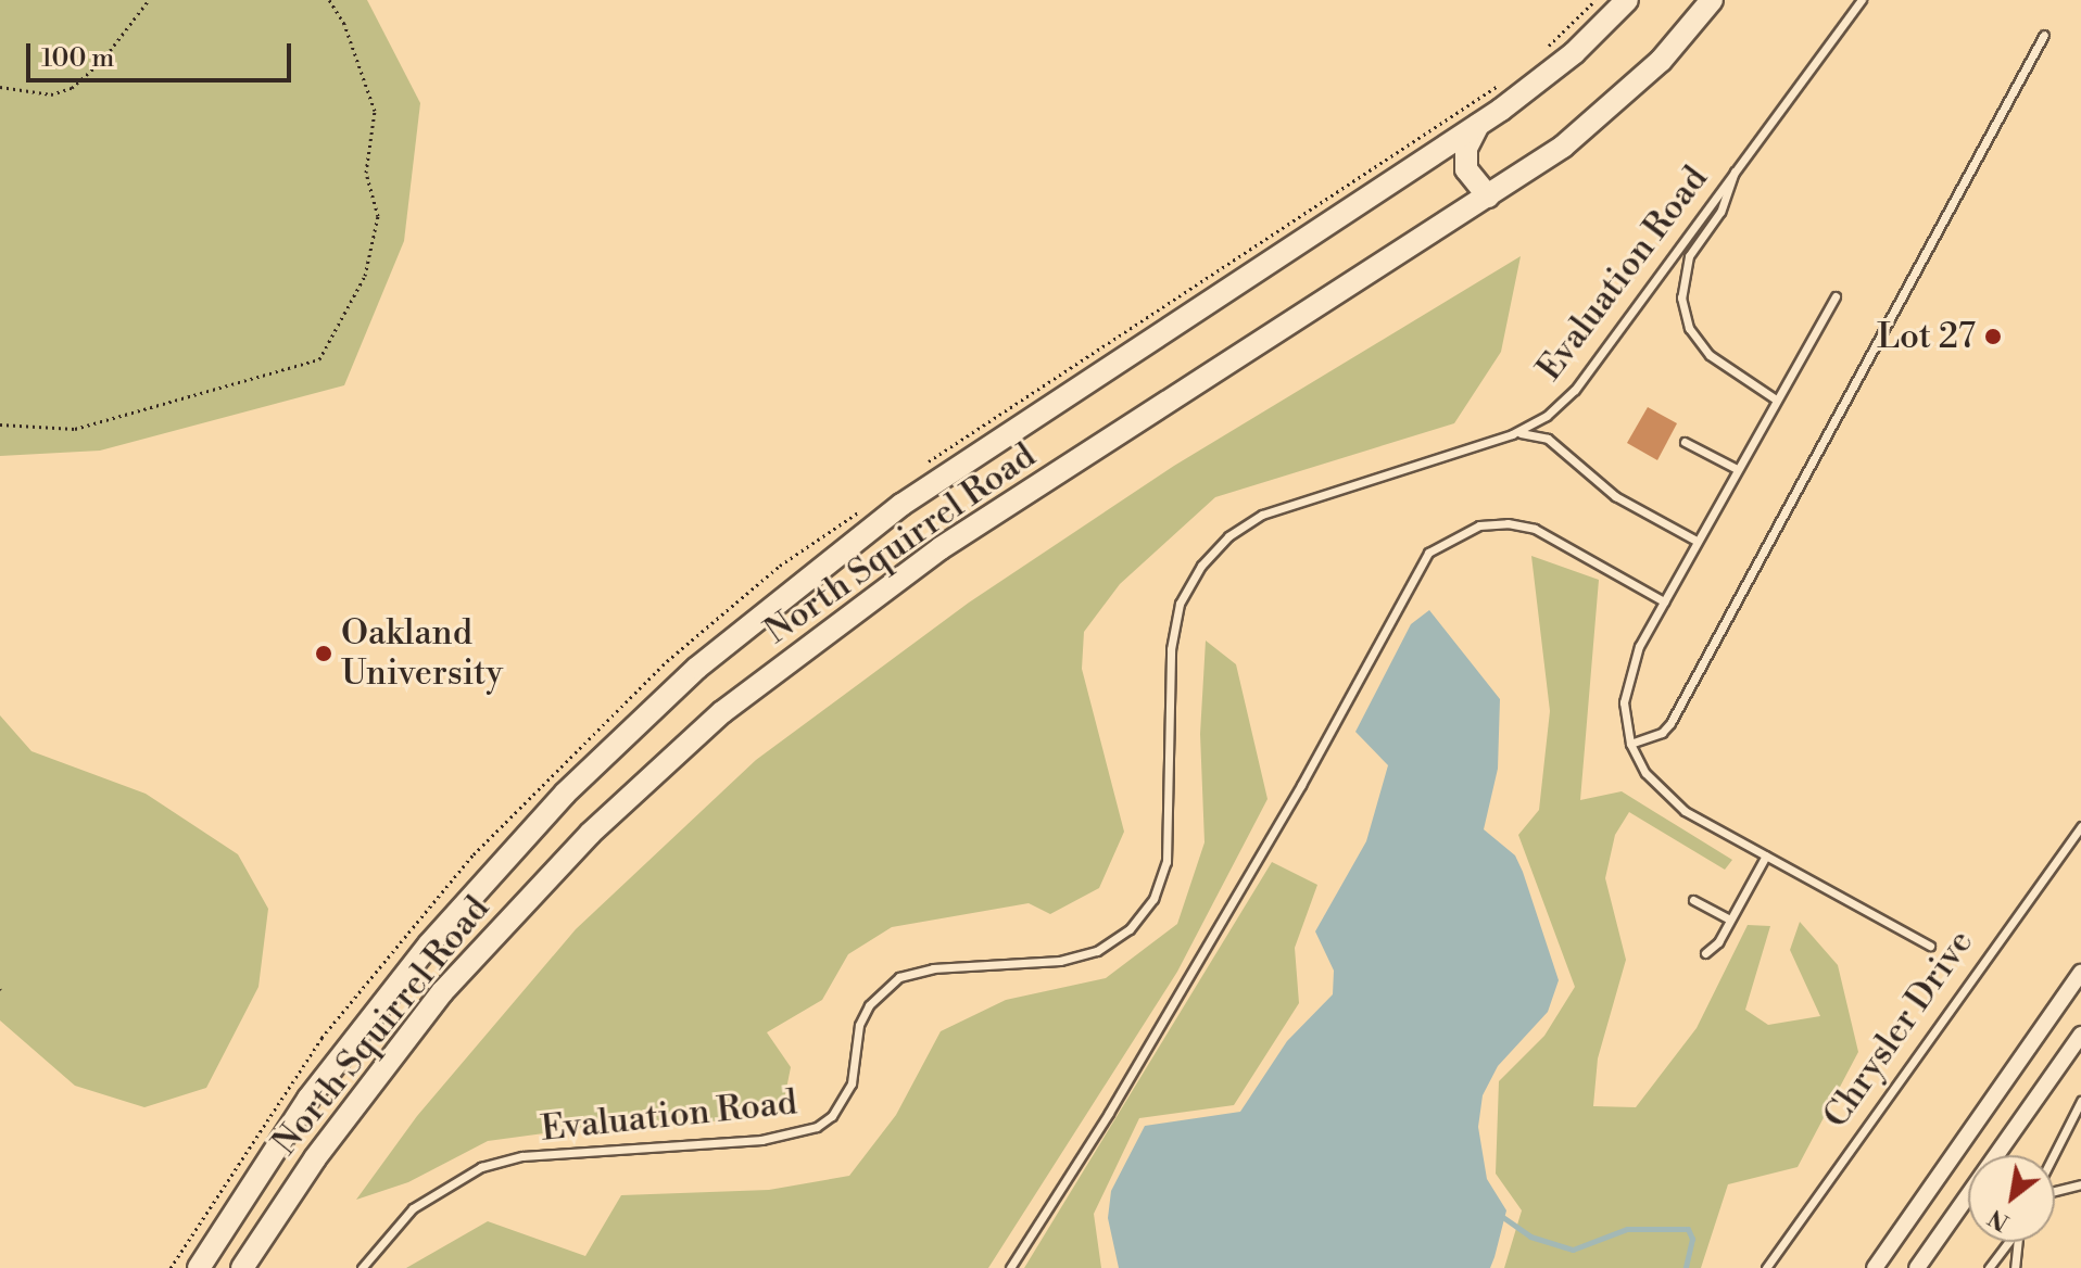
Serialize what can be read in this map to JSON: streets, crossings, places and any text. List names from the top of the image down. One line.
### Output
{"streets":{"main road":["North Squirrel Road"],"lane":["Evaluation Road","Chrysler Drive"]},"places":["Lot 27","Oakland University"],"scale_bar":"100 m","north":"bottom left"}
